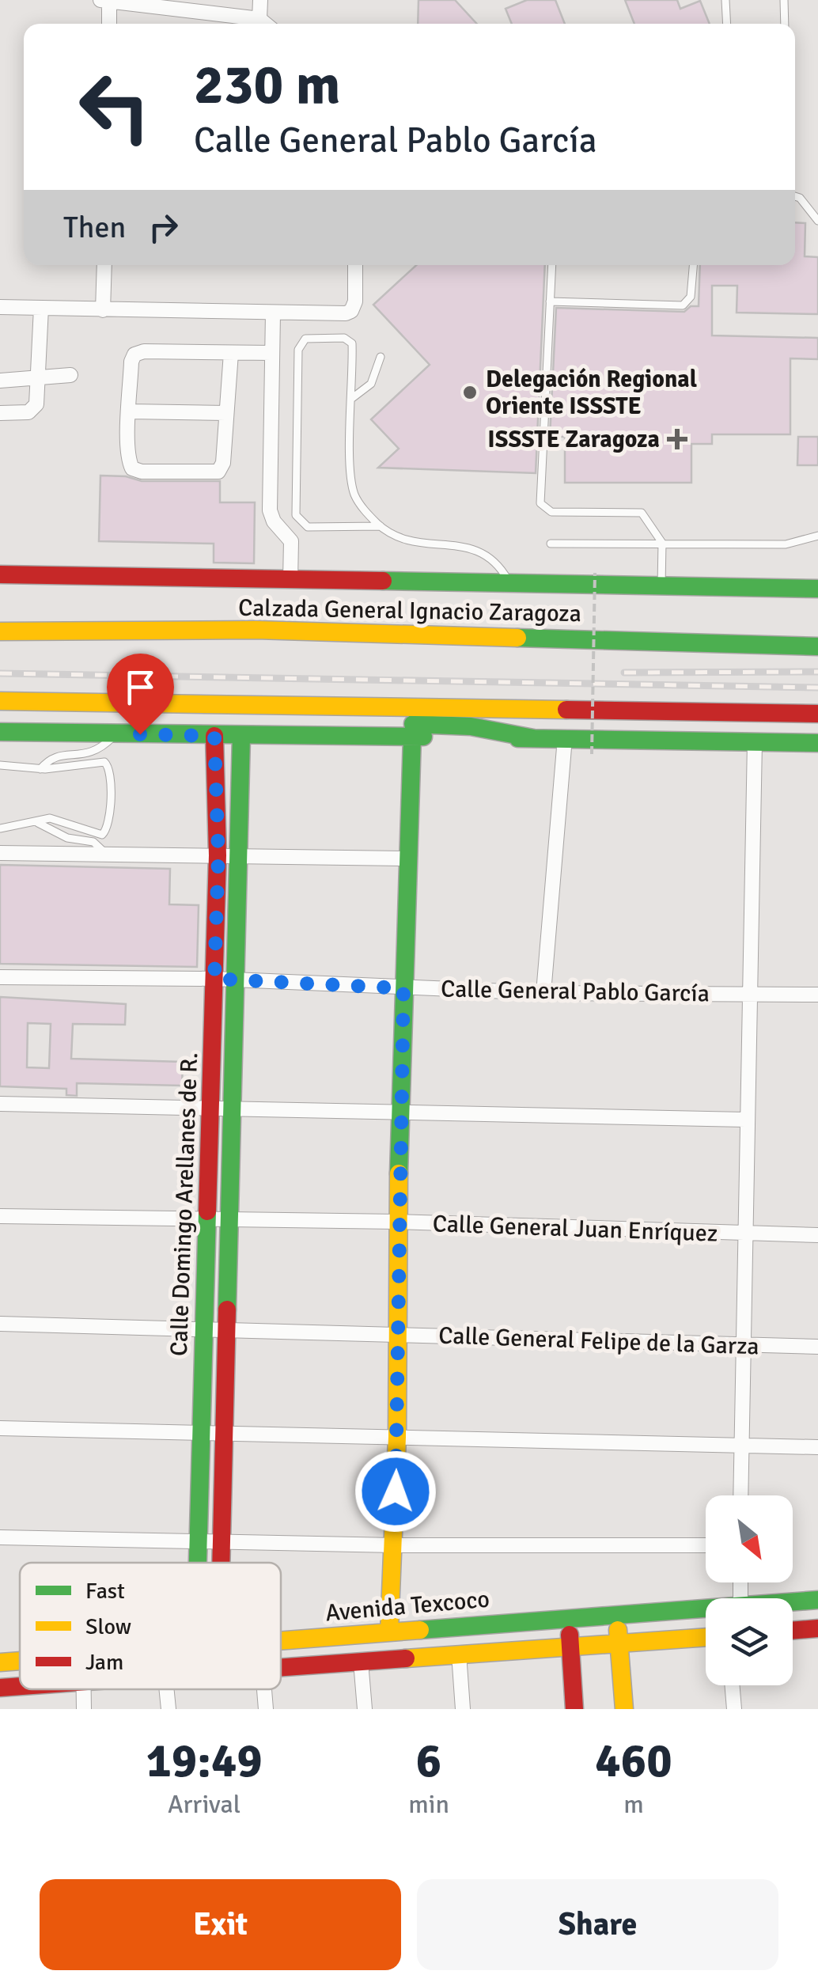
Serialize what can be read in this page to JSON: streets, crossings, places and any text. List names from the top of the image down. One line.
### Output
{"streets":{"main road":["Calzada General Ignacio Zaragoza","Calle Domingo Arellanes de R.","Avenida Texcoco"],"street":["Calle General Pablo García","Calle General Juan Enríquez","Calle General Felipe de la Garza"]},"crossings":[["Calle General Pablo García","Calle Domingo Arellanes de R."],["Calle Domingo Arellanes de R.","Calle General Juan Enríquez"],["Calle Domingo Arellanes de R.","Calle General Felipe de la Garza"]],"places":{"other":["Delegación Regional Oriente ISSSTE"],"health":["ISSSTE Zaragoza"]},"legend":["Fast","Slow","Jam"],"north":"bottom right","page":{"turn":["230 m","Calle General Pablo García"],"then":"Then","eta":["19:49","Arrival","6","min","460","m"],"buttons":["Exit","Share"]}}
